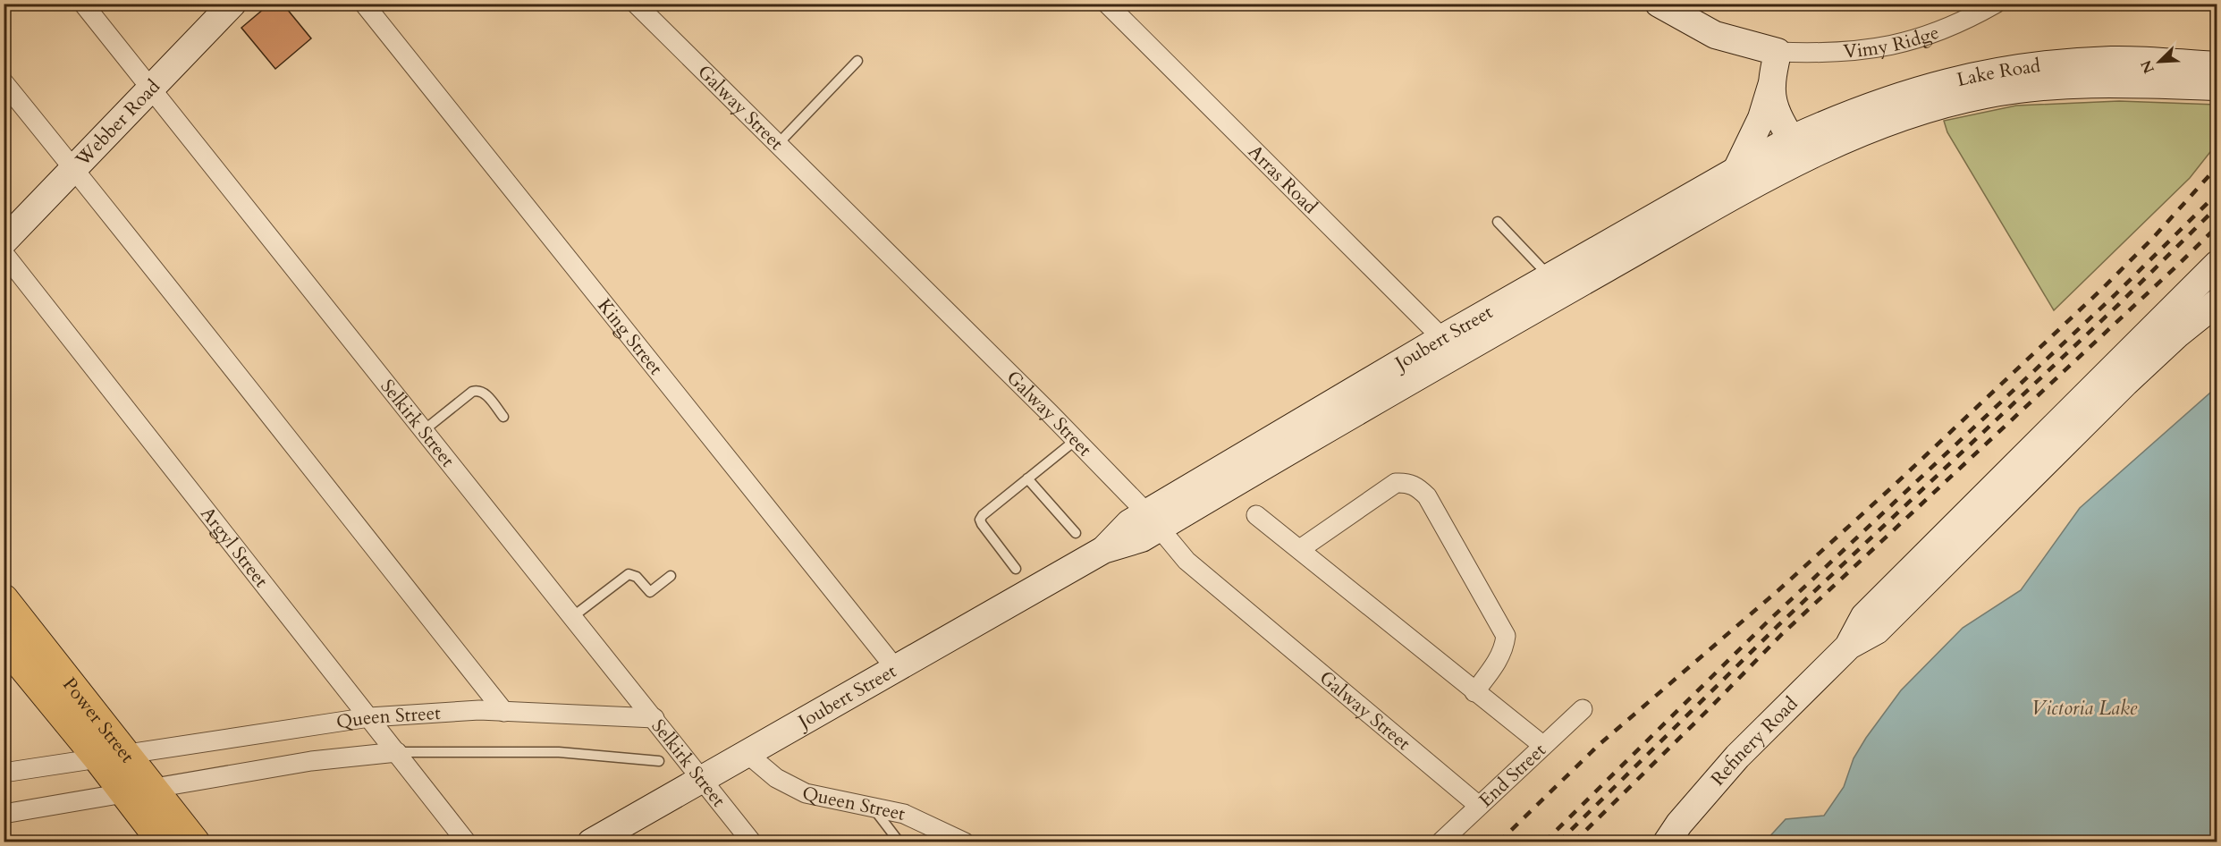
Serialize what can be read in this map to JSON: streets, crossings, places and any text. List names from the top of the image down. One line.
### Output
{"streets":{"main road":["Vimy Ridge","Lake Road","Webber Road","Joubert Street","Power Street","Refinery Road"],"street":["Galway Street","Arras Road","King Street","Selkirk Street","Argyl Street","Queen Street","End Street"]},"crossings":[["Lake Road","Joubert Street"],["Galway Street","Joubert Street"],["Galway Street","End Street"],["Webber Road","Selkirk Street"],["Arras Road","Joubert Street"],["King Street","Joubert Street"],["Joubert Street","Selkirk Street"],["Joubert Street","Queen Street"],["Selkirk Street","Queen Street"],["Argyl Street","Queen Street"],["Queen Street","Power Street"]],"water":["Victoria Lake"],"north":"bottom left"}
